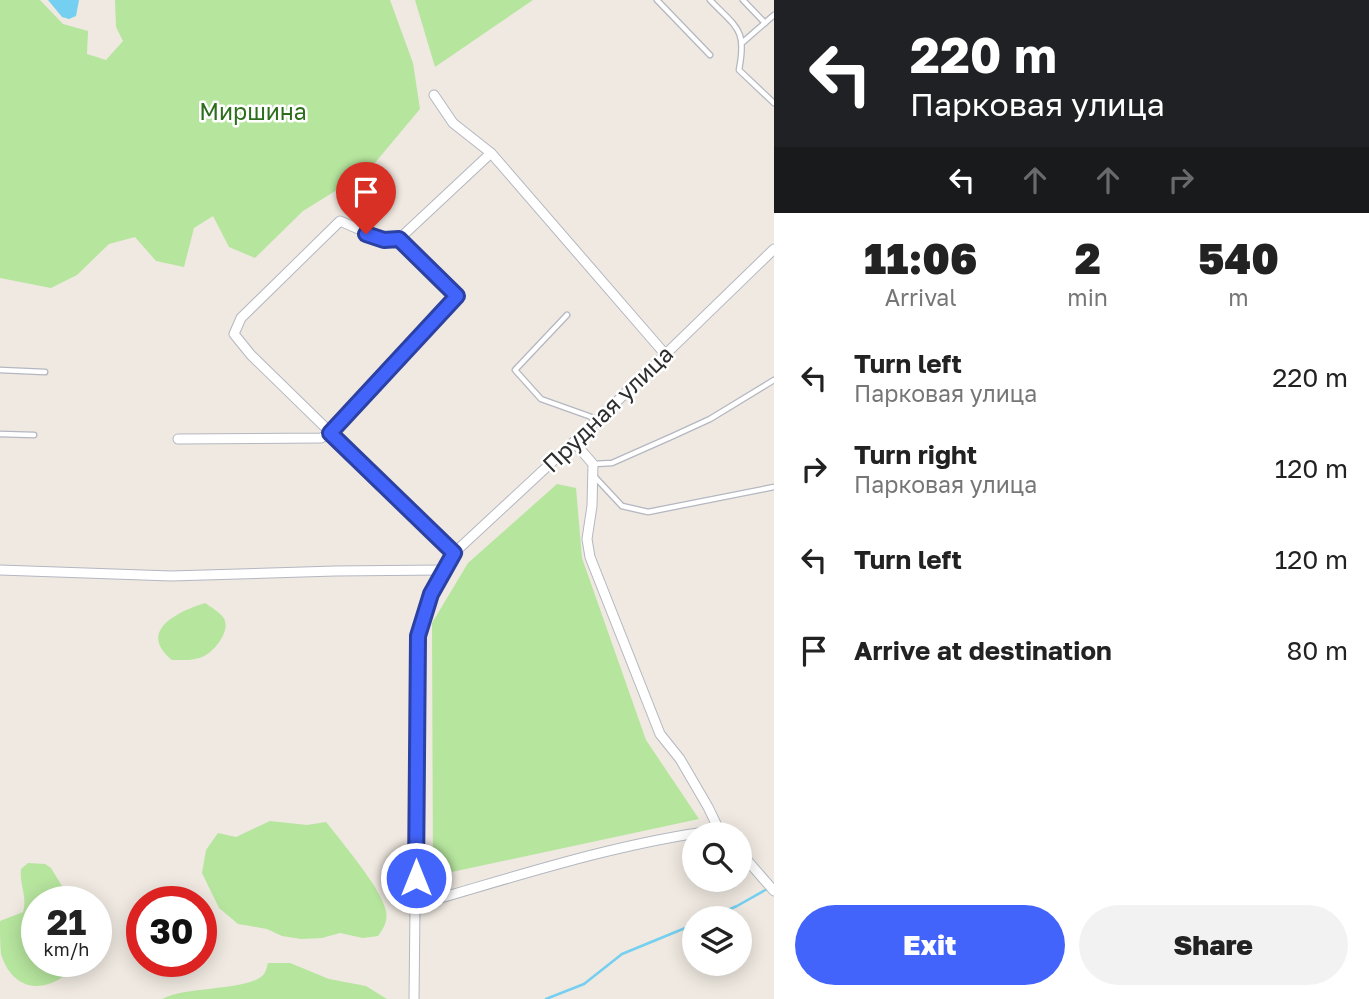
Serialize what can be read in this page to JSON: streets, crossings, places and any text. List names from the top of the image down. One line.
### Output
{"streets":{"street":["Прудная улица"]},"parks":["Миршина"],"page":{"turn":["220 m","Парковая улица"],"eta":["11:06","Arrival","2","min","540","m"],"list":[{"name":"Turn left","note":"Парковая улица","value":"220 m"},{"name":"Turn right","note":"Парковая улица","value":"120 m"},{"name":"Turn left","value":"120 m"},{"name":"Arrive at destination","value":"80 m"}],"speed":"21 km/h","limit":"30","buttons":["Exit","Share"]}}
